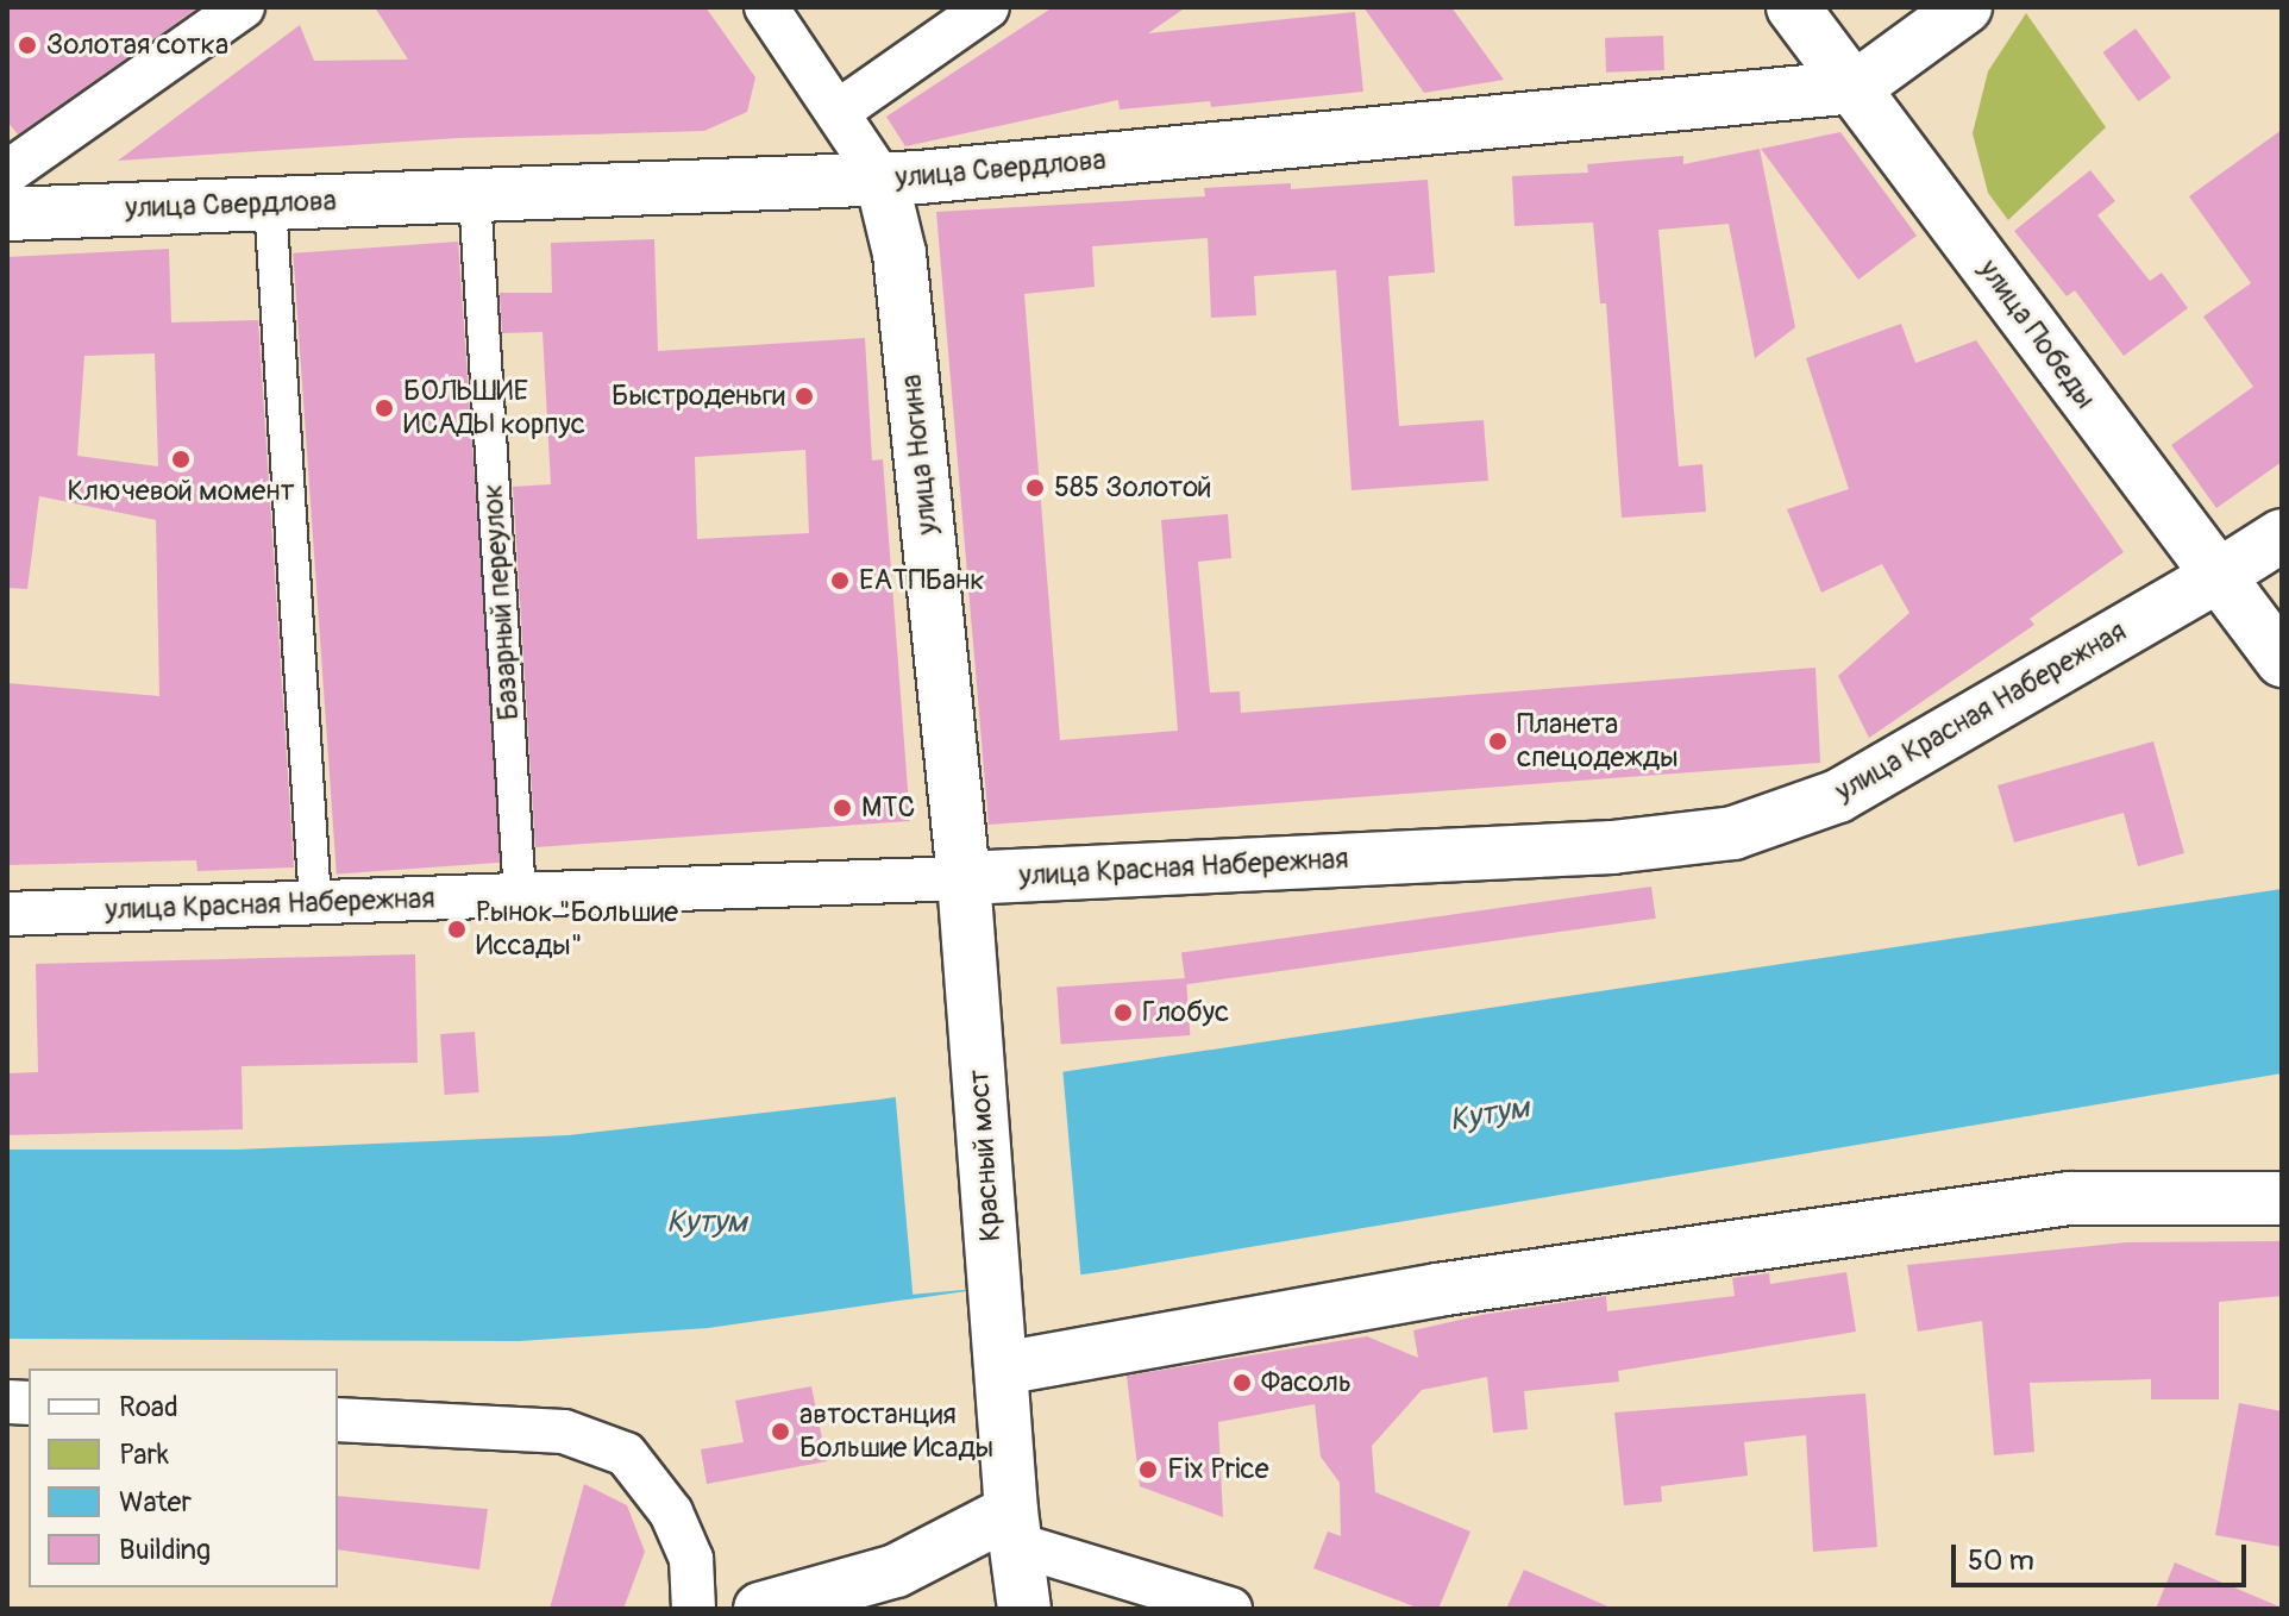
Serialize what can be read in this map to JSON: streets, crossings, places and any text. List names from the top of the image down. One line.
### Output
{"streets":{"main road":["улица Свердлова","улица Победы","улица Ногина","улица Красная Набережная","Красный мост"],"street":["Базарный переулок"]},"crossings":[["улица Свердлова","улица Победы"],["улица Свердлова","улица Ногина"],["улица Свердлова","Базарный переулок"],["улица Победы","улица Красная Набережная"],["улица Ногина","улица Красная Набережная"],["улица Ногина","Красный мост"],["Базарный переулок","улица Красная Набережная"]],"water":["Кутум"],"places":["Золотая сотка","Быстроденьги","БОЛЬШИЕ ИСАДЫ корпус","Ключевой момент","585 Золотой","ЕАТПБанк","Планета спецодежды","МТС","Рынок \"Большие Иссады\"","Глобус","Фасоль","автостанция Большие Исады","Fix Price"],"legend":["Road","Park","Water","Building"],"scale_bar":"50 m"}
